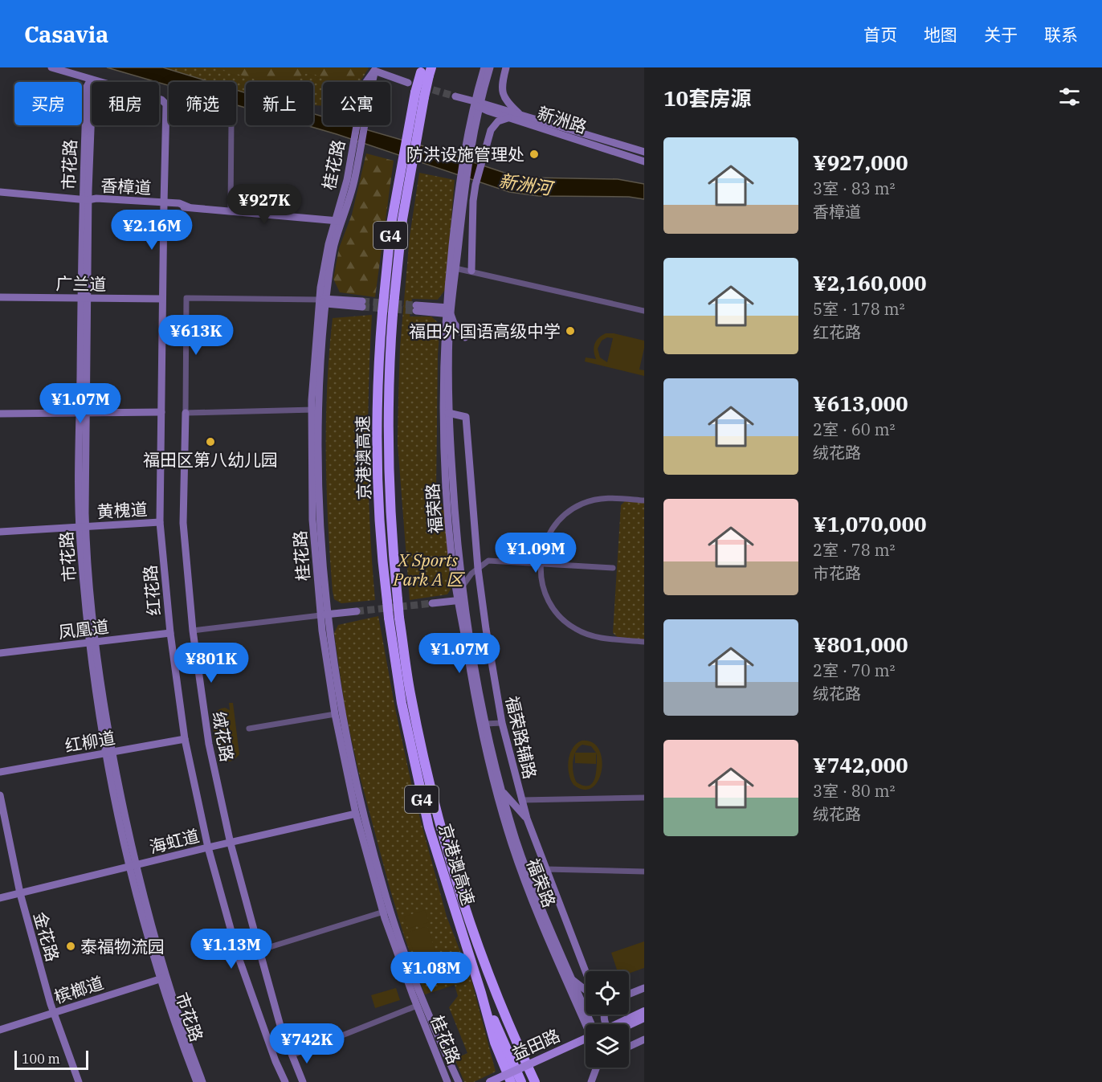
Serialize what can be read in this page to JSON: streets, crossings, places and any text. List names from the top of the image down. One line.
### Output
{"streets":{"highway":["G4","京港澳高速"],"main road":["新洲路","市花路","桂花路","香樟道","广兰道","福荣路","黄槐道","红花路","凤凰道","绒花路","福荣路辅路","红柳道","海虹道","金花路","槟榔道","益田路"]},"crossings":[["新洲路","福荣路"],["市花路","香樟道"],["市花路","广兰道"],["市花路","黄槐道"],["市花路","红花路"],["市花路","凤凰道"],["市花路","红柳道"],["市花路","海虹道"],["市花路","槟榔道"],["桂花路","香樟道"],["桂花路","绒花路"],["桂花路","海虹道"],["香樟道","红花路"],["G4","京港澳高速"],["广兰道","红花路"],["福荣路","福荣路辅路"],["黄槐道","红花路"],["红花路","凤凰道"],["红花路","红柳道"],["红花路","海虹道"],["绒花路","海虹道"],["海虹道","金花路"],["金花路","槟榔道"]],"water":["新洲河"],"parks":["X Sports Park A 区"],"places":["防洪设施管理处","福田外国语高级中学","福田区第八幼儿园","泰福物流园"],"scale_bar":"100 m","page":{"header":"Casavia","nav":["首页","地图","关于","联系"],"heading":"10套房源","chip":["买房","租房","筛选","新上","公寓"],"list":[{"name":"¥927,000","note":"3室 · 83 m² · 香樟道"},{"name":"¥2,160,000","note":"5室 · 178 m² · 红花路"},{"name":"¥613,000","note":"2室 · 60 m² · 绒花路"},{"name":"¥1,070,000","note":"2室 · 78 m² · 市花路"},{"name":"¥801,000","note":"2室 · 70 m² · 绒花路"},{"name":"¥742,000","note":"3室 · 80 m² · 绒花路"}],"price":["¥927K","¥2.16M","¥613K","¥1.07M","¥1.09M","¥1.07M","¥801K","¥1.13M","¥1.08M","¥742K"],"scale":"100 m"}}
